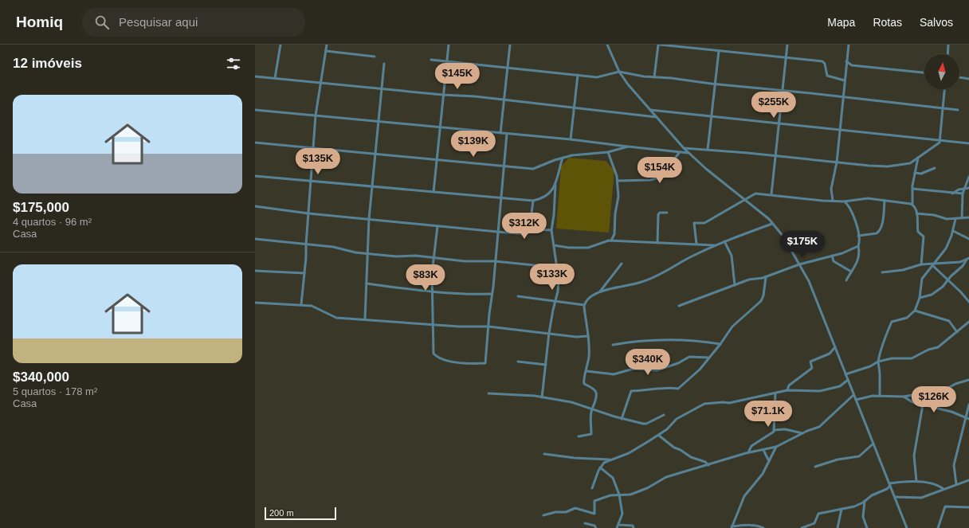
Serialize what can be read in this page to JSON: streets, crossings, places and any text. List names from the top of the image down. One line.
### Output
{"scale_bar":"200 m","north":"top","page":{"header":"Homiq","search":"Pesquisar aqui","nav":["Mapa","Rotas","Salvos"],"heading":"12 imóveis","price":["$145K","$255K","$139K","$135K","$154K","$312K","$175K","$133K","$83K","$340K","$126K","$71.1K"],"list":[{"name":"$175,000","note":"4 quartos · 96 m² · Casa"},{"name":"$340,000","note":"5 quartos · 178 m² · Casa"}],"scale":"200 m"}}
